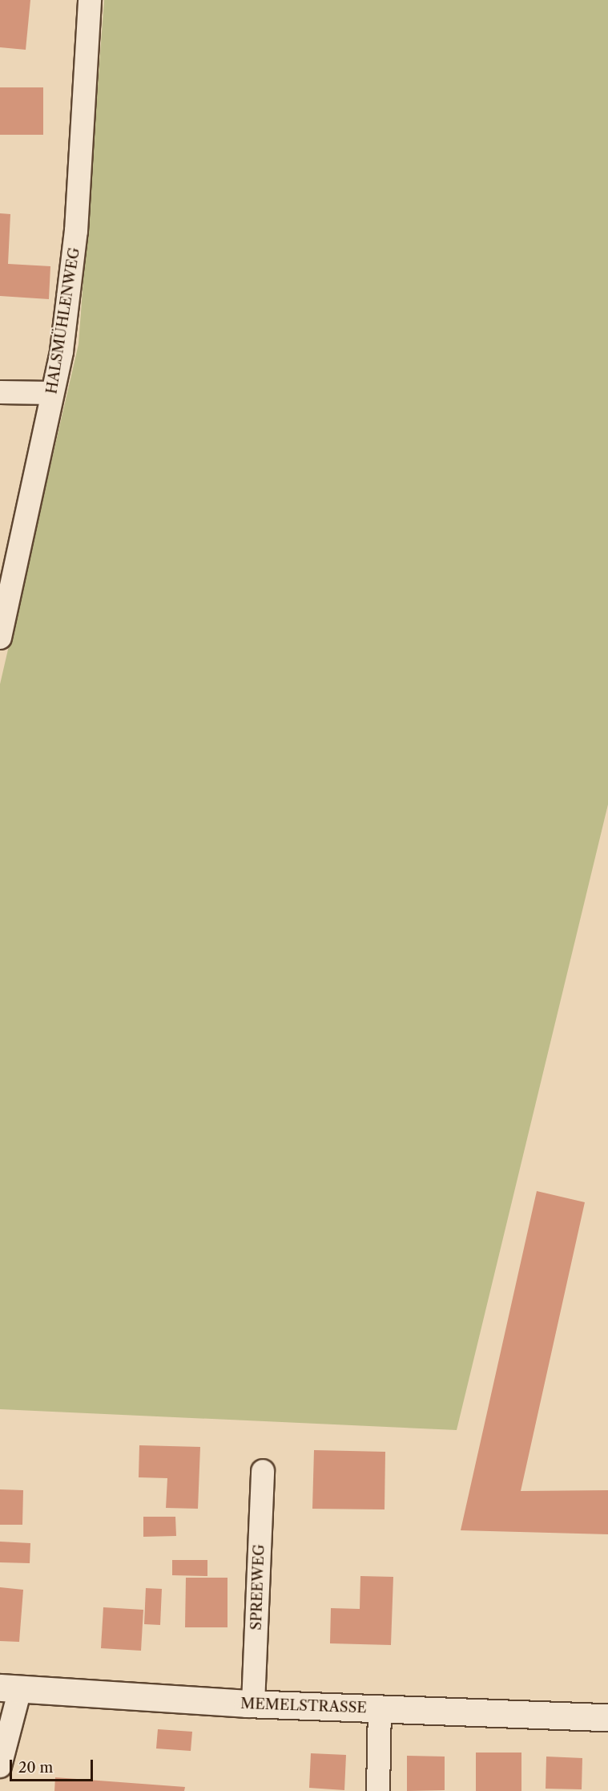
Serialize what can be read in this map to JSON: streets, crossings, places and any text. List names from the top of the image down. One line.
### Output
{"streets":{"street":["HALSMÜHLENWEG","SPREEWEG","MEMELSTRASSE"]},"crossings":[["SPREEWEG","MEMELSTRASSE"]],"scale_bar":"20 m"}
